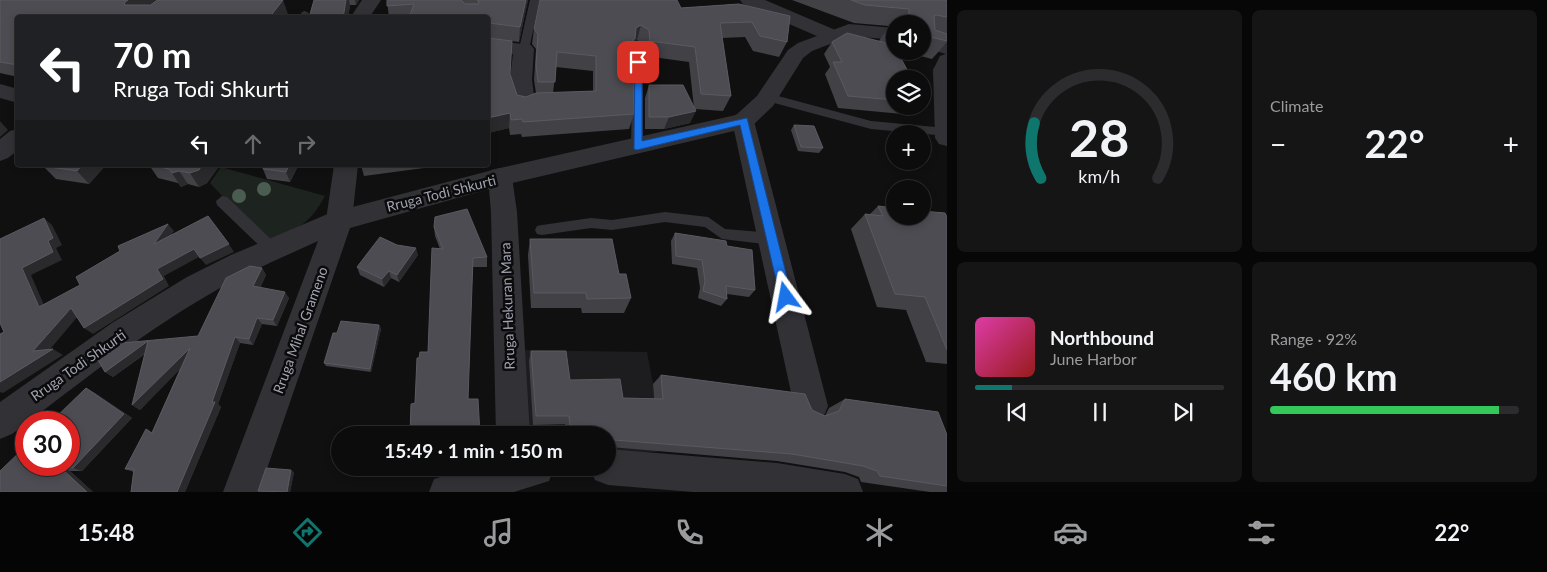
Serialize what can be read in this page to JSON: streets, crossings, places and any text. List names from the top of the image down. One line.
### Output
{"streets":{"street":["Rruga Todi Shkurti","Rruga Hekuran Mara","Rruga Mihal Grameno"]},"crossings":[["Rruga Todi Shkurti","Rruga Hekuran Mara"],["Rruga Todi Shkurti","Rruga Mihal Grameno"]],"page":{"tile":["Climate",["Range · 92%","460 km"]],"map_buttons":["+","−"],"turn":["70 m","Rruga Todi Shkurti"],"heat":["−","22°","+"],"song":["Northbound","June Harbor"],"limit":"30","trip":"15:49 · 1 min · 150 m","tabs":["15:48","22°"],"gauge":["28","km/h"]}}
